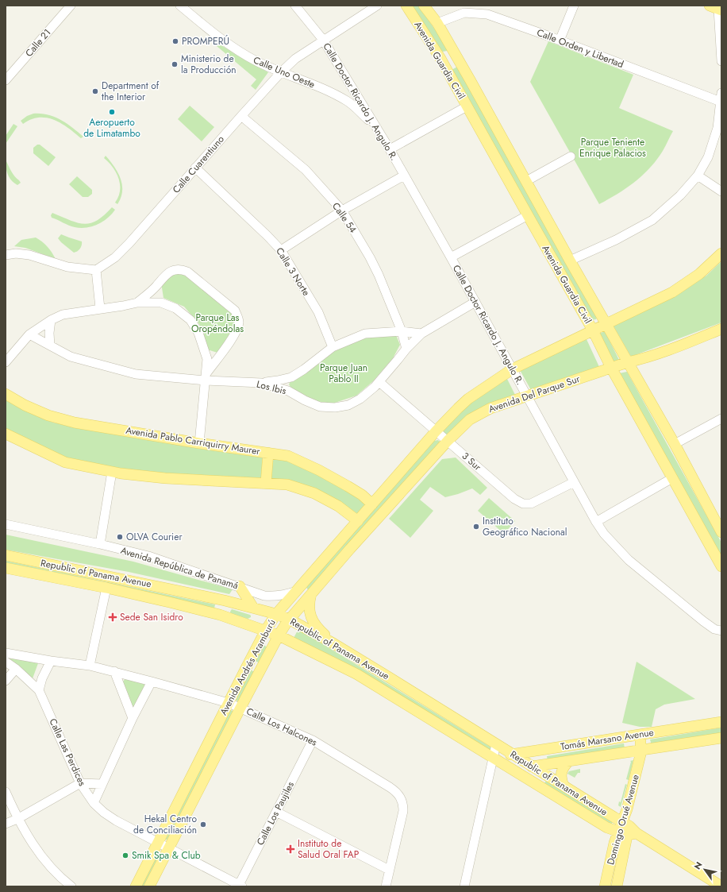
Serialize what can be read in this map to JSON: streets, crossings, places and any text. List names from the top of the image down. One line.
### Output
{"streets":{"main road":["Avenida Guardia Civil","Avenida Del Parque Sur","Avenida Pablo Carriquirry Maurer","Republic of Panama Avenue","Avenida Andrés Aramburú","Tomás Marsano Avenue","Domingo Orué Avenue"],"street":["Calle 21","Calle Orden y Libertad","Calle Uno Oeste","Calle Doctor Ricardo J. Angulo R.","Calle Cuarentiuno","Calle 54","Calle 3 Norte","Los Ibis","3 Sur","Avenida República de Panamá","Calle Los Halcones","Calle Las Perdices","Calle Los Paujiles"]},"crossings":[["Calle Orden y Libertad","Avenida Guardia Civil"],["Avenida Guardia Civil","Avenida Del Parque Sur"],["Calle Uno Oeste","Calle Doctor Ricardo J. Angulo R."],["Calle Uno Oeste","Calle Cuarentiuno"],["Calle Doctor Ricardo J. Angulo R.","Calle Cuarentiuno"],["Calle Doctor Ricardo J. Angulo R.","Los Ibis"],["Calle Doctor Ricardo J. Angulo R.","Avenida Del Parque Sur"],["Calle Doctor Ricardo J. Angulo R.","3 Sur"],["Calle Cuarentiuno","Calle 54"],["Calle Cuarentiuno","Calle 3 Norte"],["Calle 54","Los Ibis"],["Los Ibis","3 Sur"],["Avenida Del Parque Sur","3 Sur"],["Avenida Del Parque Sur","Avenida Andrés Aramburú"],["Avenida Pablo Carriquirry Maurer","Avenida Andrés Aramburú"],["3 Sur","Avenida Andrés Aramburú"],["Avenida República de Panamá","Avenida Andrés Aramburú"],["Republic of Panama Avenue","Avenida Andrés Aramburú"],["Republic of Panama Avenue","Tomás Marsano Avenue"],["Republic of Panama Avenue","Domingo Orué Avenue"],["Avenida Andrés Aramburú","Calle Los Halcones"],["Avenida Andrés Aramburú","Calle Las Perdices"],["Calle Los Halcones","Calle Los Paujiles"],["Tomás Marsano Avenue","Domingo Orué Avenue"],["Calle Las Perdices","Calle Los Paujiles"]],"parks":["Parque Teniente Enrique Palacios","Parque Las Oropéndolas","Parque Juan Pablo II"],"places":{"other":["PROMPERÚ","Ministerio de la Producción","Department of the Interior","Aeropuerto de Limatambo","Instituto Geográfico Nacional","OLVA Courier","Hekal Centro de Conciliación","Smik Spa & Club"],"health":["Sede San Isidro","Instituto de Salud Oral FAP"]},"north":"top left"}
